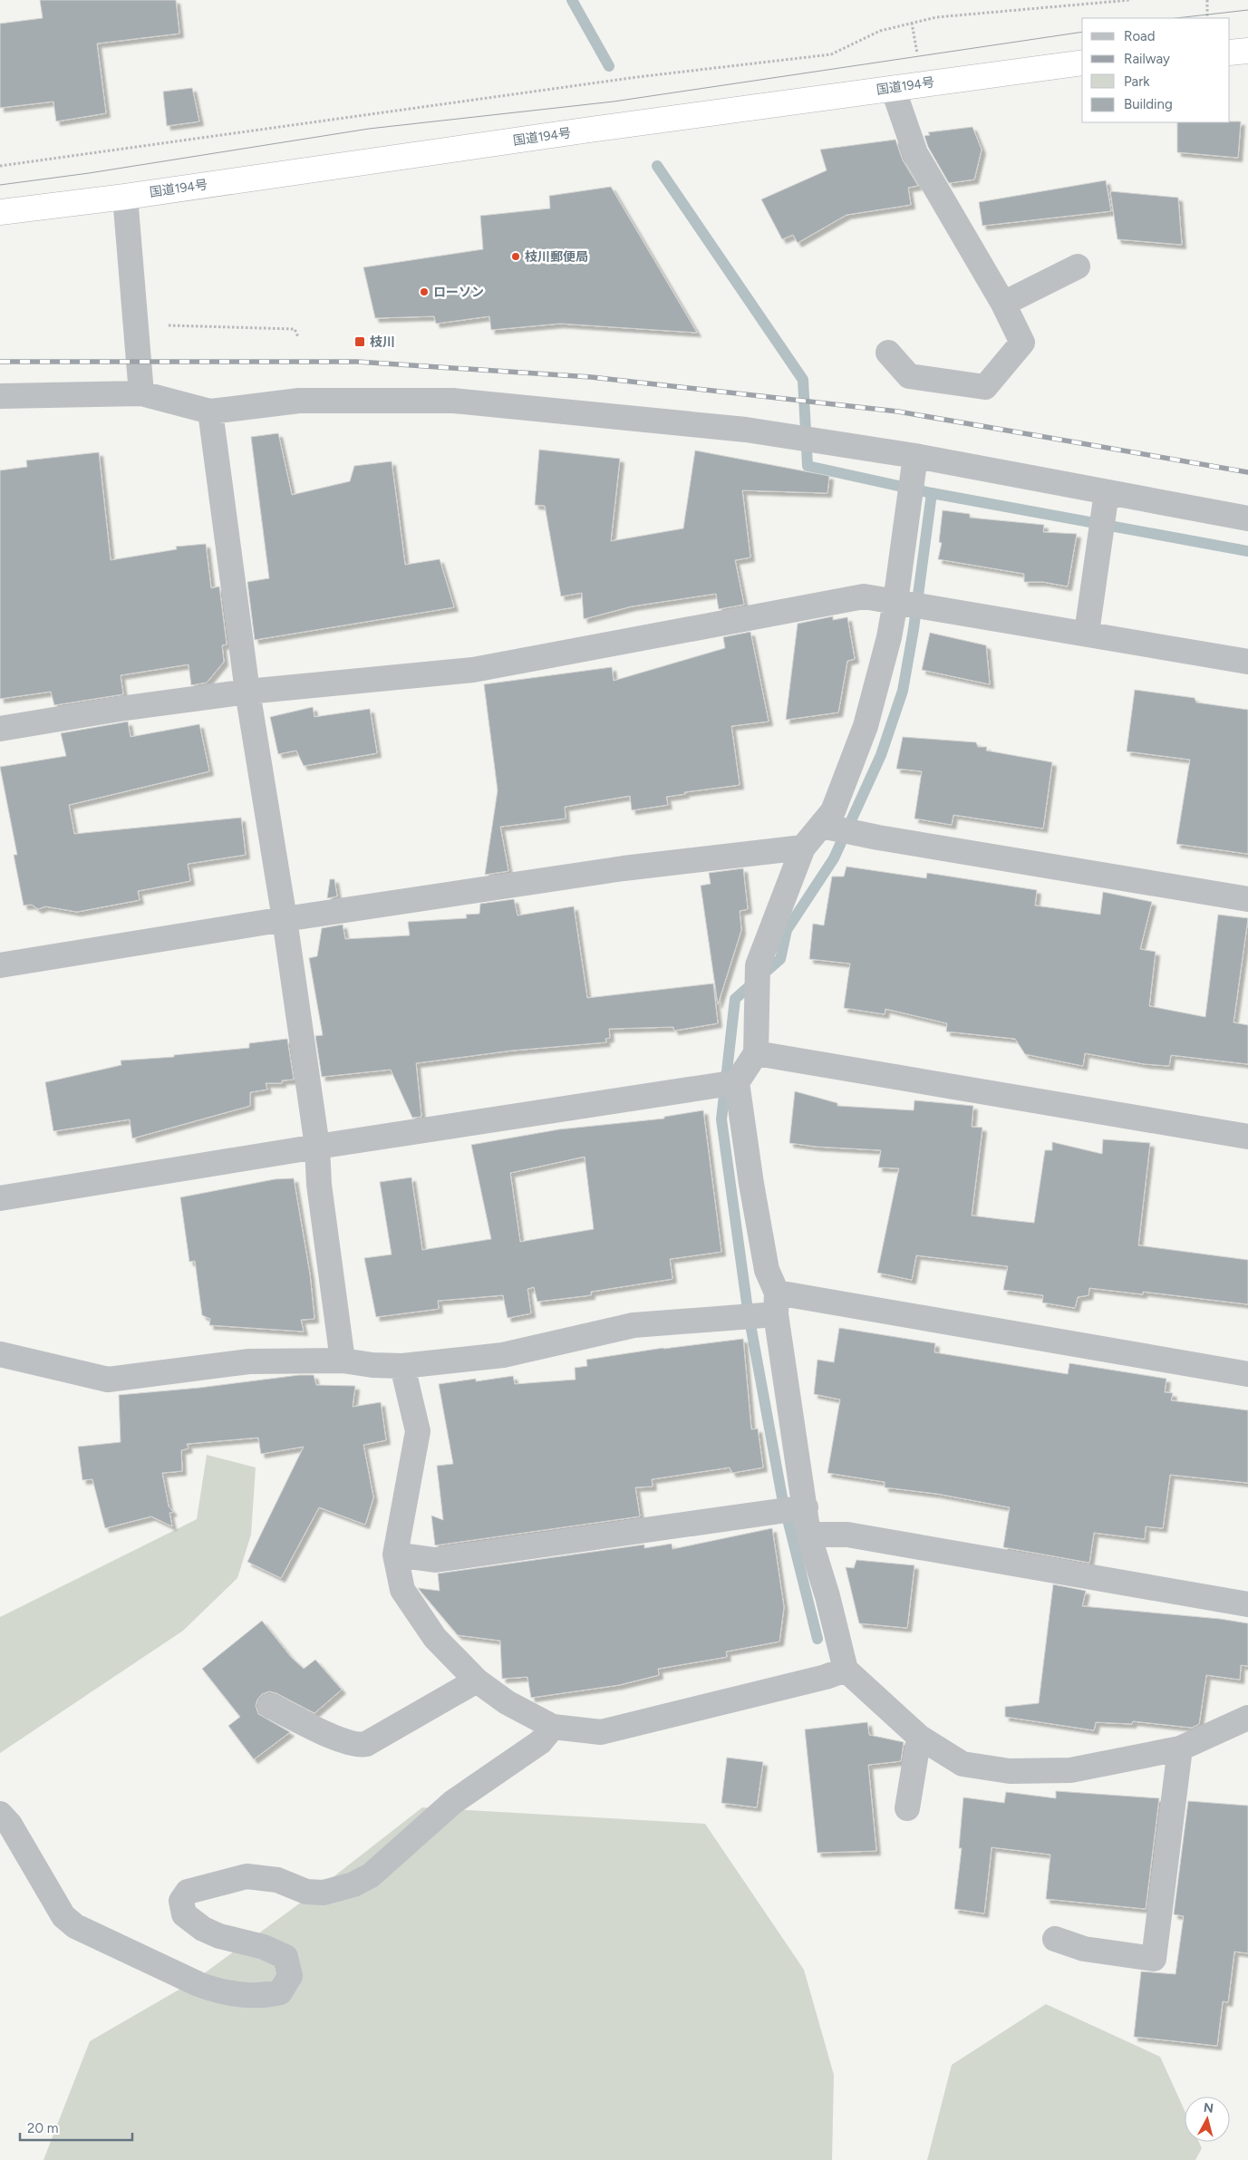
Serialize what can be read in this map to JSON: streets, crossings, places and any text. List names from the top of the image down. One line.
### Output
{"streets":{"highway":["国道194号"]},"places":{"other":["枝川郵便局","ローソン"],"transit":["枝川"]},"legend":["Road","Railway","Park","Building"],"scale_bar":"20 m","north":"top"}
